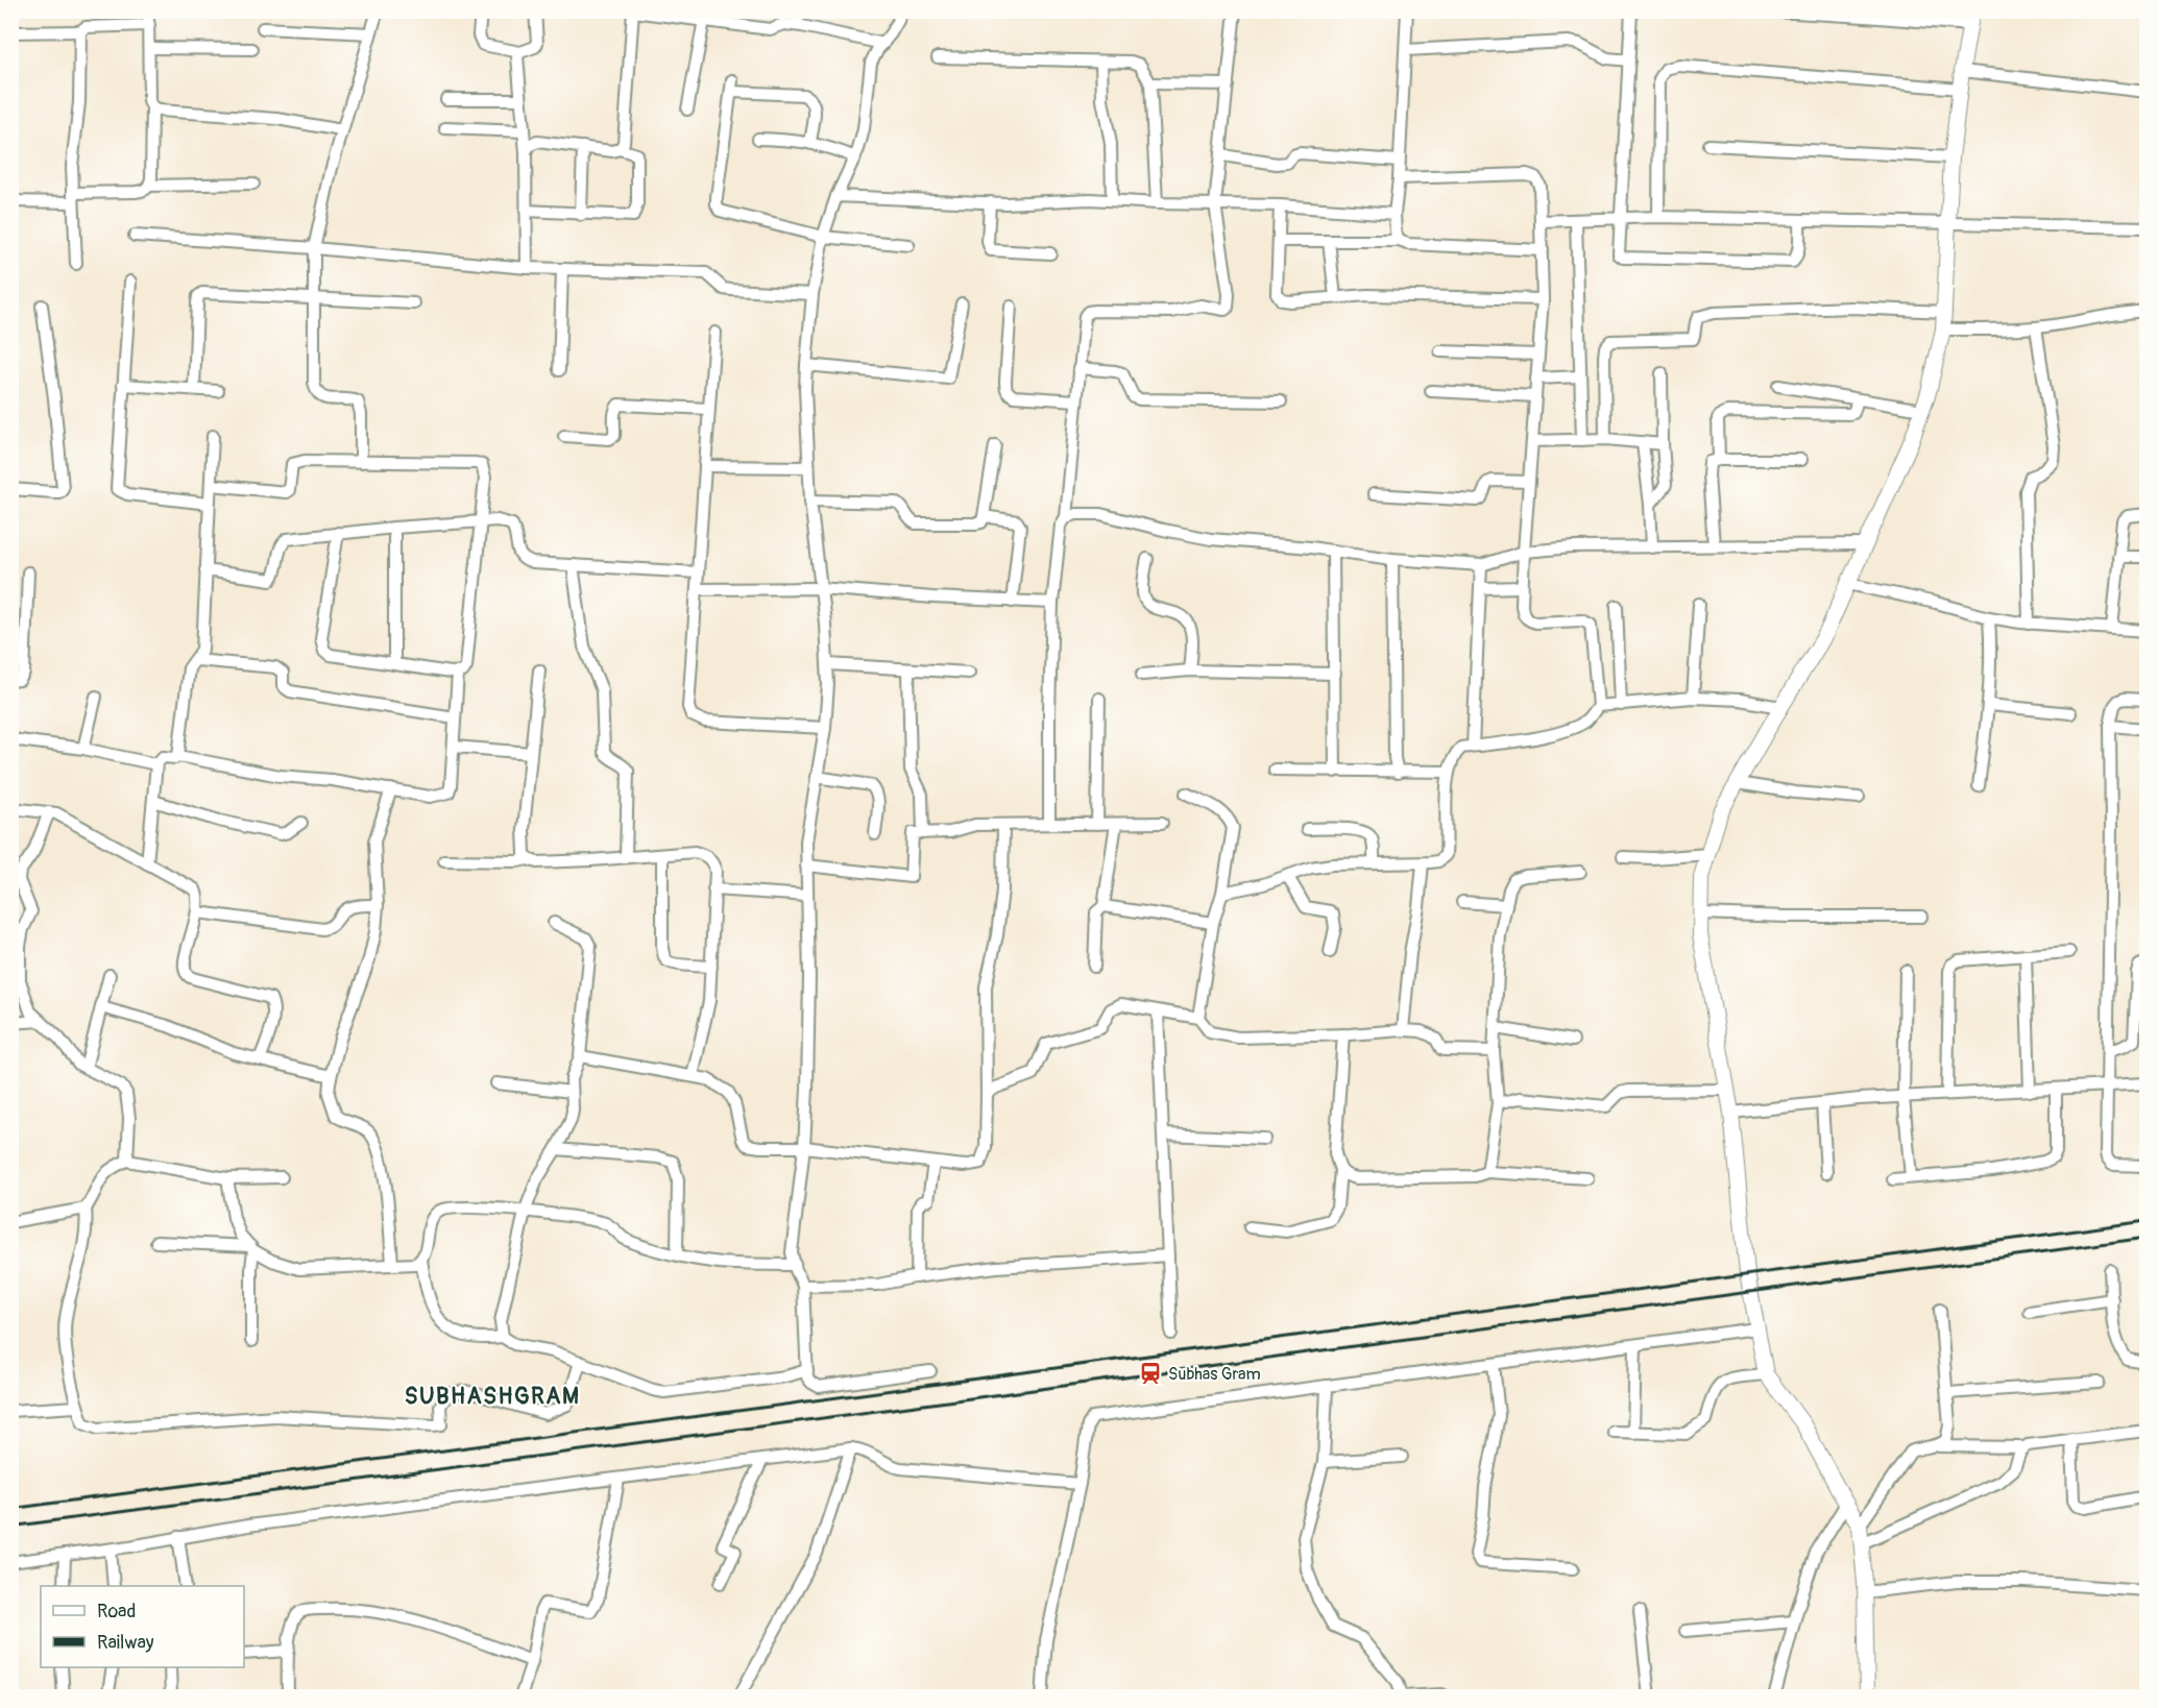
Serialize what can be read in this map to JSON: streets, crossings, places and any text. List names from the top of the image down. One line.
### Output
{"districts":["SUBHASHGRAM"],"places":{"station":["Subhas Gram"]},"legend":["Road","Railway"]}
